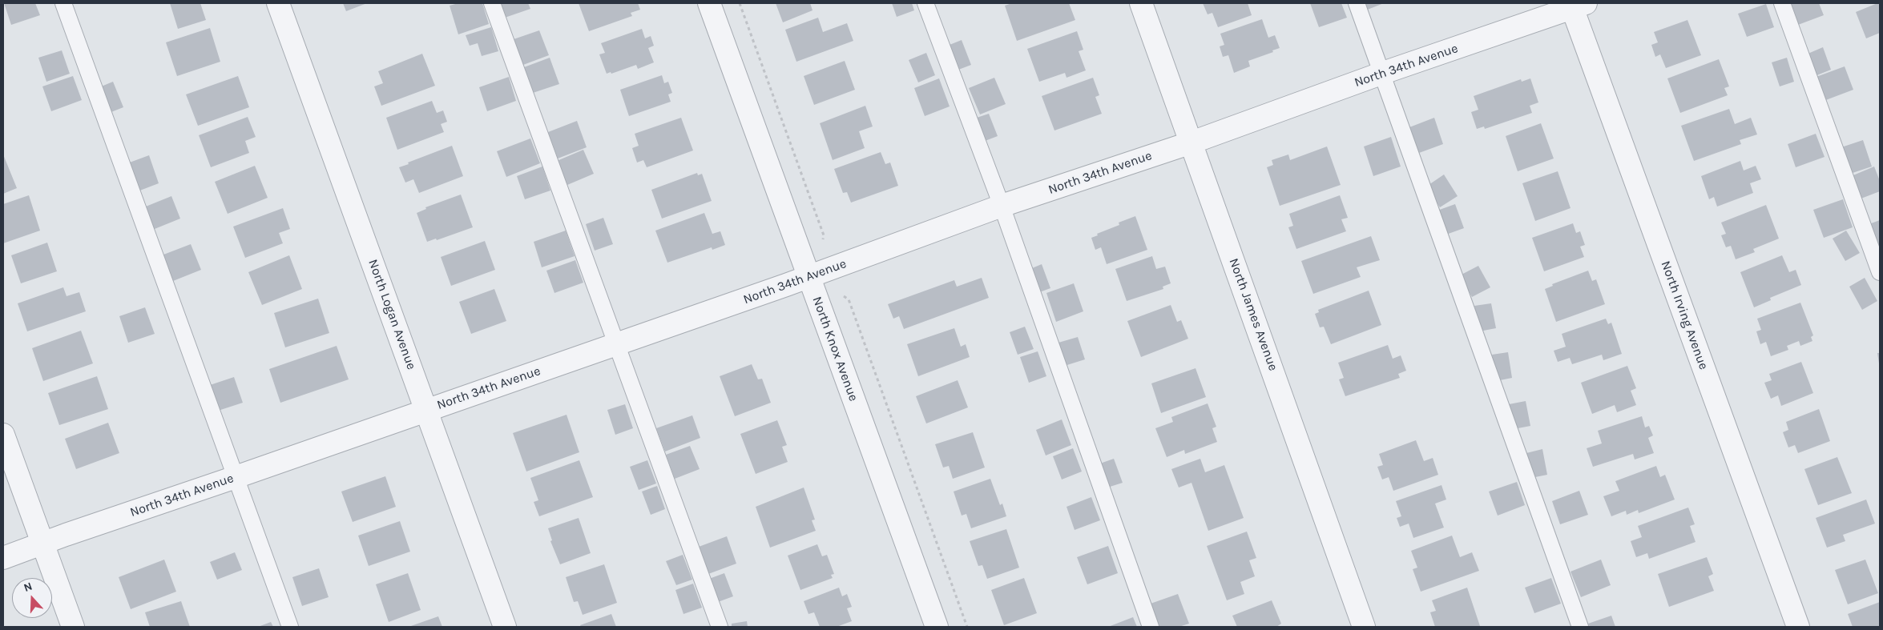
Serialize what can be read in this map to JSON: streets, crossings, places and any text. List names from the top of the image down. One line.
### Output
{"streets":{"street":["North 34th Avenue","North Logan Avenue","North James Avenue","North Irving Avenue","North Knox Avenue"]},"crossings":[["North 34th Avenue","North Logan Avenue"],["North 34th Avenue","North James Avenue"],["North 34th Avenue","North Irving Avenue"],["North 34th Avenue","North Knox Avenue"]],"north":"top"}
